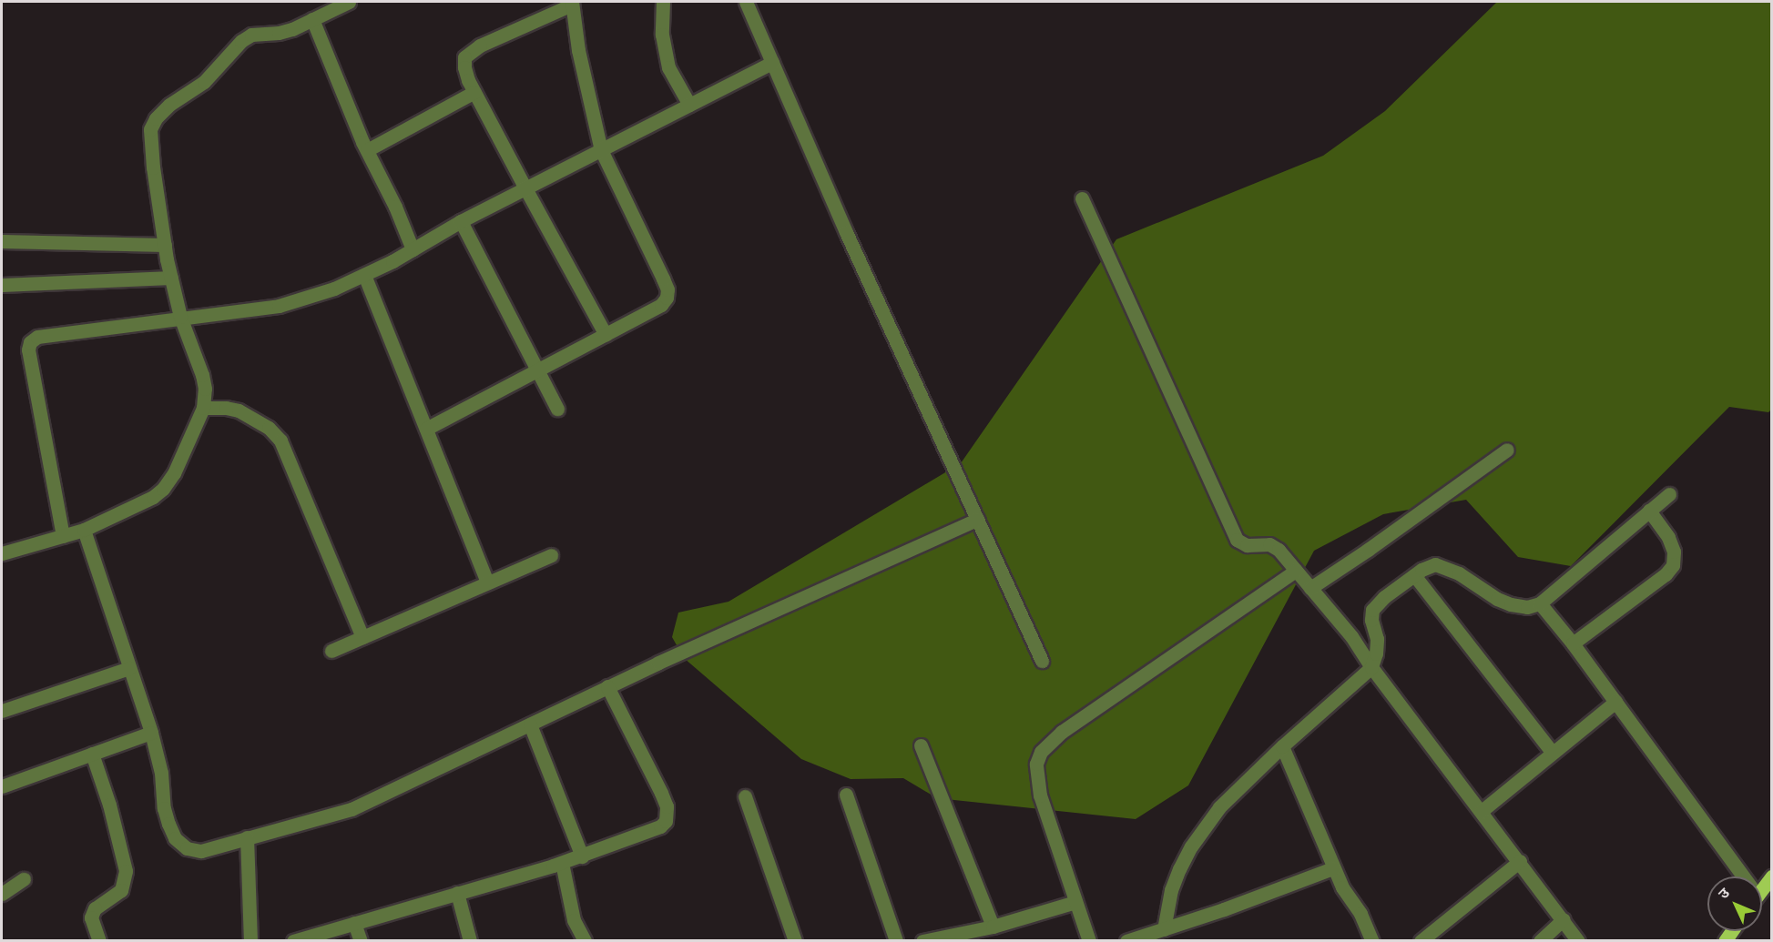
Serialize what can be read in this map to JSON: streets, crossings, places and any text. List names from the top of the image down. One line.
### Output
{"north":"top left"}
